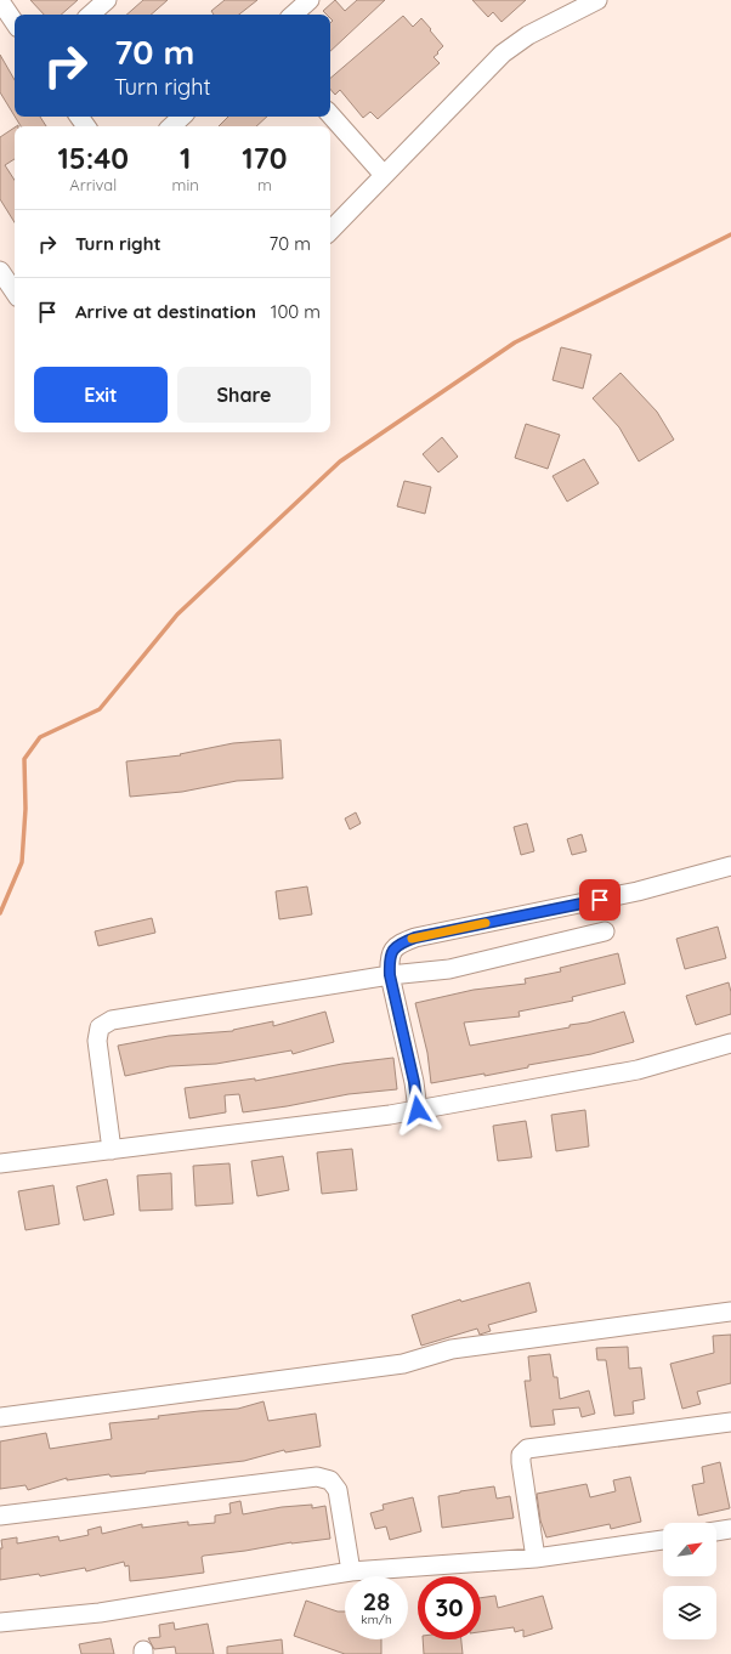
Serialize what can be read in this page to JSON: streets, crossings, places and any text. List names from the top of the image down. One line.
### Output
{"north":"top right","page":{"turn":["70 m","Turn right"],"eta":["15:40","Arrival","1","min","170","m"],"list":[{"name":"Turn right","value":"70 m"},{"name":"Arrive at destination","value":"100 m"}],"buttons":["Exit","Share"],"speed":"28 km/h","limit":"30"}}
